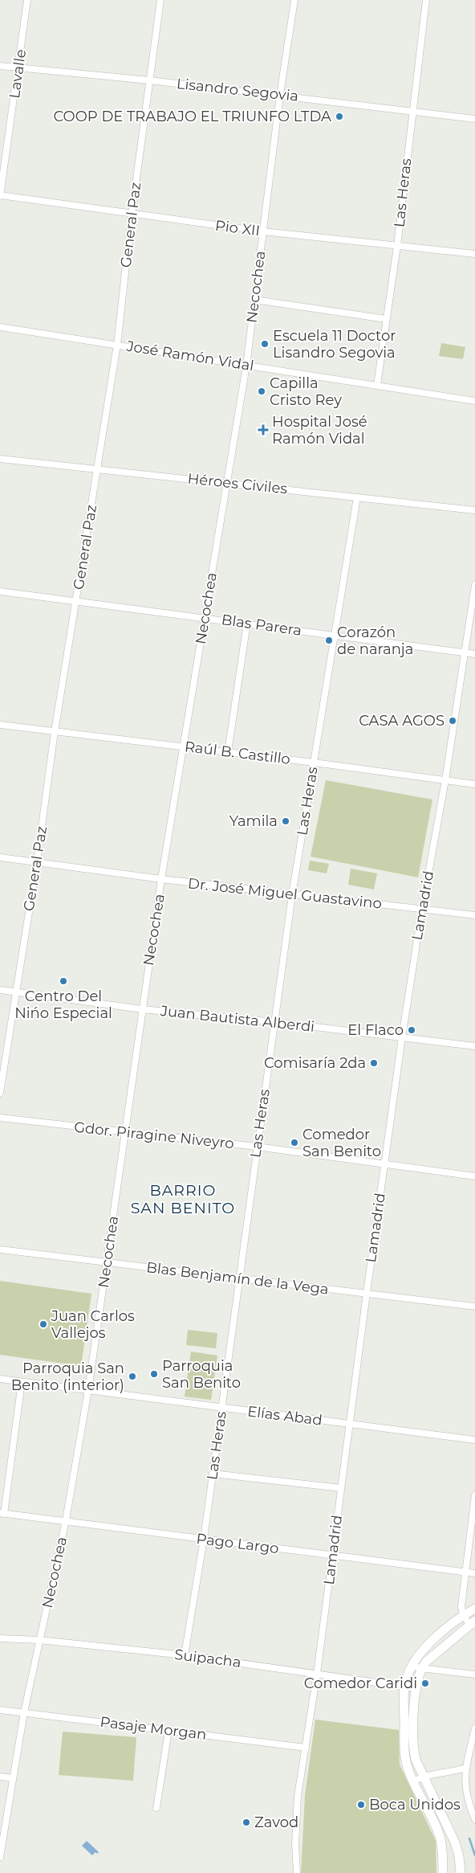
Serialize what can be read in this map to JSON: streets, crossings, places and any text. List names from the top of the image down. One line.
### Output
{"streets":{"street":["Lavalle","Lisandro Segovia","Las Heras","General Paz","Pio XII","Necochea","José Ramón Vidal","Héroes Civiles","Blas Parera","Raúl B. Castillo","Dr. José Miguel Guastavino","Lamadrid","Juan Bautista Alberdi","Gdor. Piragine Niveyro","Blas Benjamín de la Vega","Elías Abad","Pago Largo","Suipacha","Pasaje Morgan"]},"crossings":[["Lavalle","Lisandro Segovia"],["Lavalle","Pio XII"],["Lisandro Segovia","Las Heras"],["Lisandro Segovia","General Paz"],["Lisandro Segovia","Necochea"],["Las Heras","Pio XII"],["Las Heras","José Ramón Vidal"],["Las Heras","Héroes Civiles"],["Las Heras","Blas Parera"],["Las Heras","Raúl B. Castillo"],["Las Heras","Dr. José Miguel Guastavino"],["Las Heras","Juan Bautista Alberdi"],["Las Heras","Gdor. Piragine Niveyro"],["Las Heras","Blas Benjamín de la Vega"],["Las Heras","Elías Abad"],["Las Heras","Pago Largo"],["Las Heras","Suipacha"],["General Paz","Pio XII"],["General Paz","José Ramón Vidal"],["General Paz","Héroes Civiles"],["General Paz","Blas Parera"],["General Paz","Raúl B. Castillo"],["General Paz","Dr. José Miguel Guastavino"],["General Paz","Juan Bautista Alberdi"],["Pio XII","Necochea"],["Necochea","José Ramón Vidal"],["Necochea","Héroes Civiles"],["Necochea","Blas Parera"],["Necochea","Raúl B. Castillo"],["Necochea","Dr. José Miguel Guastavino"],["Necochea","Juan Bautista Alberdi"],["Necochea","Gdor. Piragine Niveyro"],["Necochea","Blas Benjamín de la Vega"],["Necochea","Elías Abad"],["Necochea","Pago Largo"],["Necochea","Suipacha"],["Necochea","Pasaje Morgan"],["Blas Parera","Lamadrid"],["Raúl B. Castillo","Lamadrid"],["Dr. José Miguel Guastavino","Lamadrid"],["Lamadrid","Juan Bautista Alberdi"],["Lamadrid","Gdor. Piragine Niveyro"],["Lamadrid","Blas Benjamín de la Vega"],["Lamadrid","Elías Abad"],["Lamadrid","Pago Largo"],["Lamadrid","Suipacha"],["Lamadrid","Pasaje Morgan"]],"districts":["BARRIO SAN BENITO"],"places":{"other":["COOP DE TRABAJO EL TRIUNFO LTDA","Escuela 11 Doctor Lisandro Segovia","Capilla Cristo Rey","Corazón de naranja","CASA AGOS","Yamila","Centro Del Nińo Especial","El Flaco","Comisaría 2da","Comedor San Benito","Juan Carlos Vallejos","Parroquia San Benito","Parroquia San Benito (interior)","Comedor Caridi","Boca Unidos","Zavod"],"health":["Hospital José Ramón Vidal"]}}
